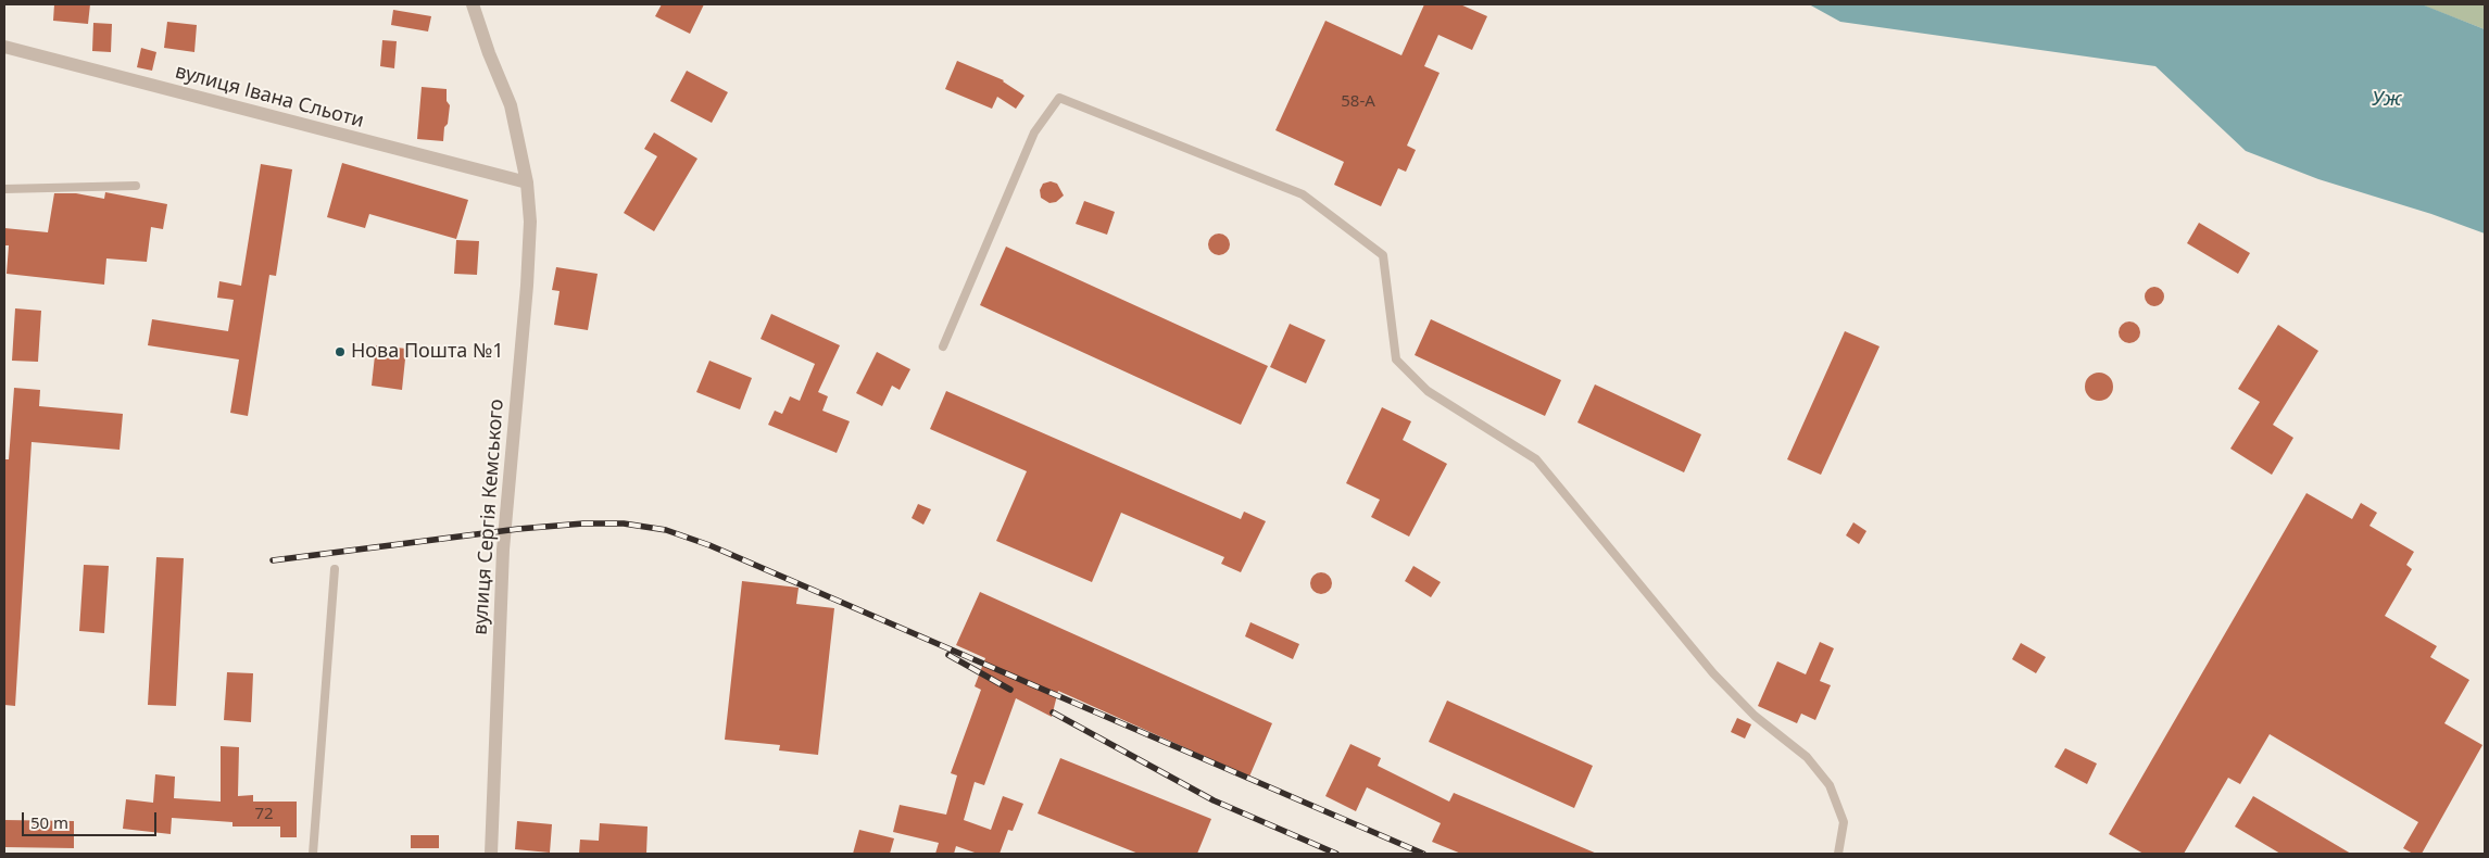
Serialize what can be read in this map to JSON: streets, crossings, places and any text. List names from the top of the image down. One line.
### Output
{"streets":{"street":["вулиця Івана Сльоти","вулиця Сергія Кемського"]},"crossings":[["вулиця Івана Сльоти","вулиця Сергія Кемського"]],"water":["Уж"],"places":["Нова Пошта №1"],"house_numbers":["58-А","72"],"scale_bar":"50 m"}
